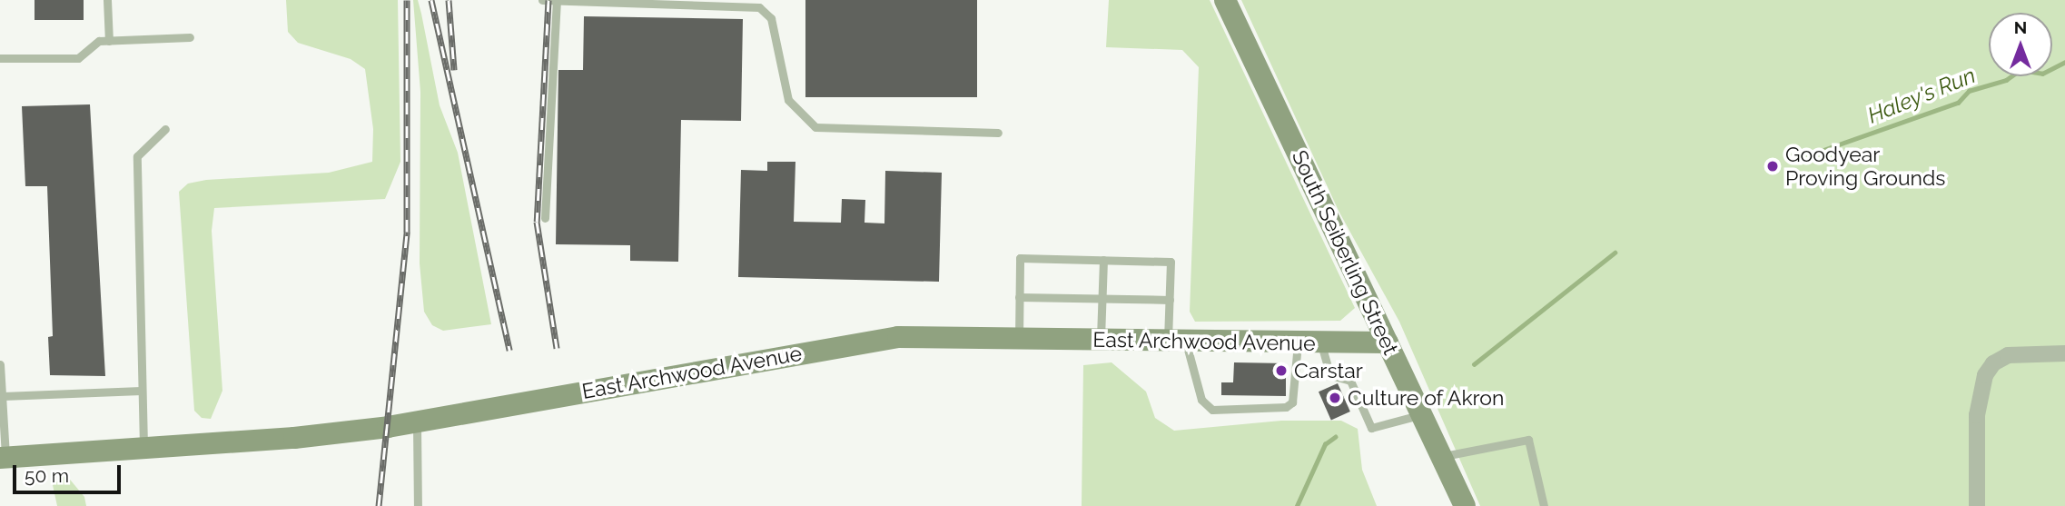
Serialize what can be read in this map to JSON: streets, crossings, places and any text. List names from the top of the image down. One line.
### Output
{"streets":{"main road":["South Seiberling Street","East Archwood Avenue"]},"crossings":[["South Seiberling Street","East Archwood Avenue"]],"water":["Haley's Run"],"places":["Goodyear Proving Grounds","Carstar","Culture of Akron"],"scale_bar":"50 m","north":"top"}
